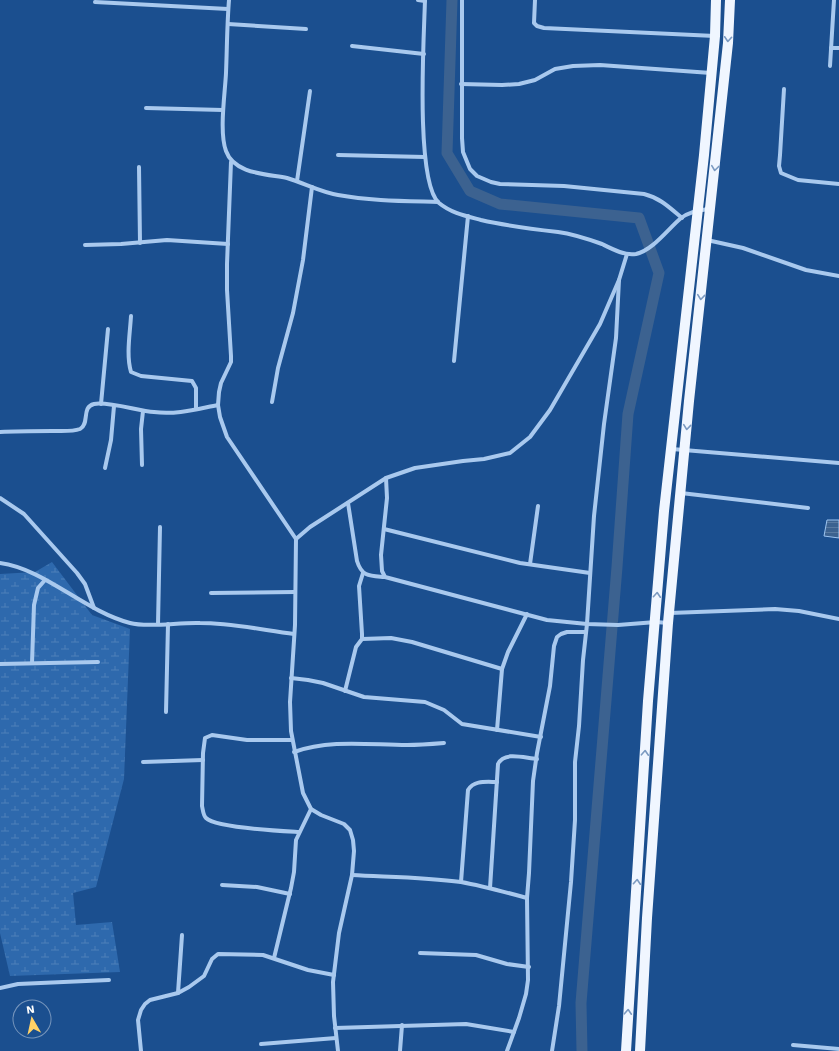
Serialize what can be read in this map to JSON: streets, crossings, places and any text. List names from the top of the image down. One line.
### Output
{"north":"top"}
